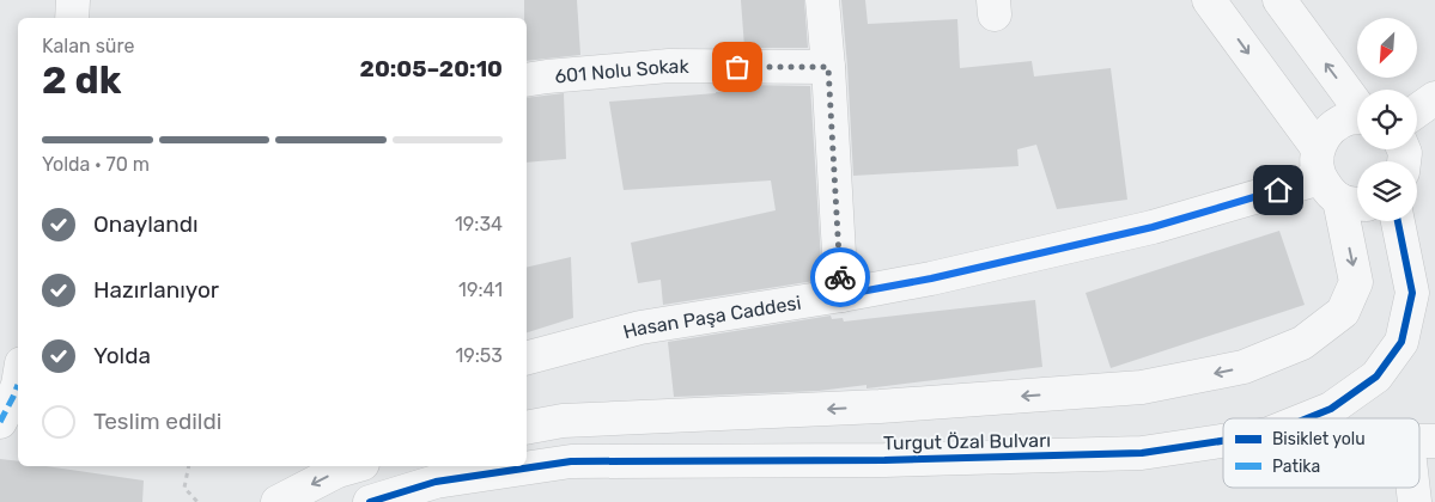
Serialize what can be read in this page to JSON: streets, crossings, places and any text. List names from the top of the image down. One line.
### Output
{"streets":{"street":["601 Nolu Sokak","Hasan Paşa Caddesi","Turgut Özal Bulvarı"]},"crossings":[["Hasan Paşa Caddesi","Turgut Özal Bulvarı"]],"legend":["Bisiklet yolu","Patika"],"north":"bottom left","page":{"heading":["2 dk","Kalan süre","20:05–20:10"],"bar":"Yolda · 70 m","list":[["Onaylandı","19:34"],["Hazırlanıyor","19:41"],["Yolda","19:53"],"Teslim edildi"]}}
